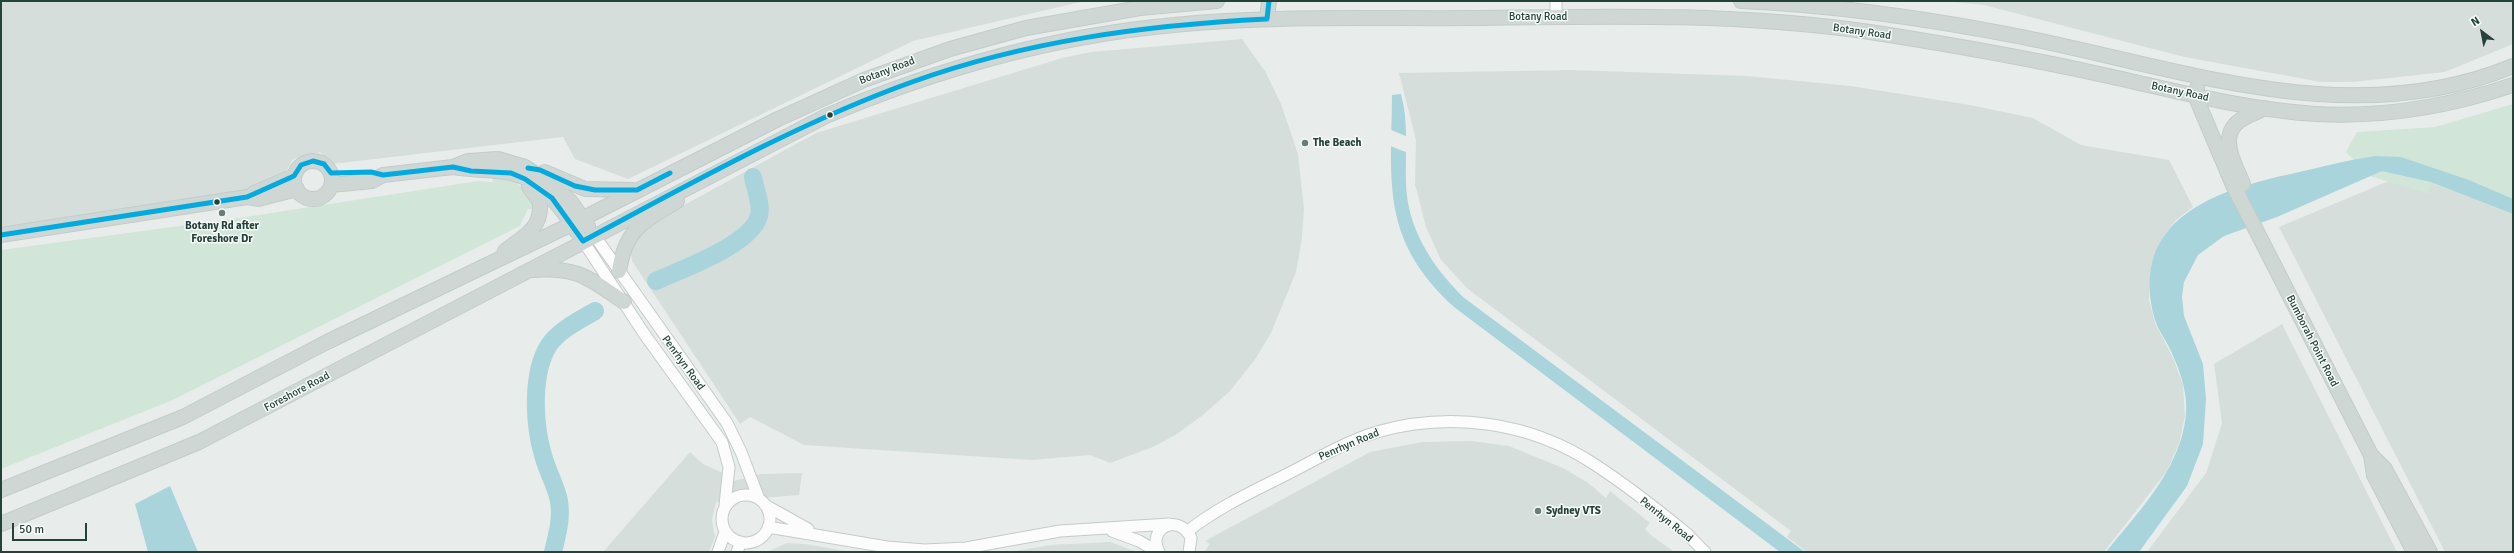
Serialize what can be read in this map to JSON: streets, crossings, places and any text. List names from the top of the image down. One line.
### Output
{"streets":{"main road":["Botany Road","Bumborah Point Road","Foreshore Road"],"street":["Penrhyn Road"]},"crossings":[["Botany Road","Bumborah Point Road"],["Botany Road","Penrhyn Road"],["Botany Road","Foreshore Road"],["Penrhyn Road","Foreshore Road"]],"places":["The Beach","Botany Rd after Foreshore Dr","Sydney VTS"],"scale_bar":"50 m","north":"top left"}
